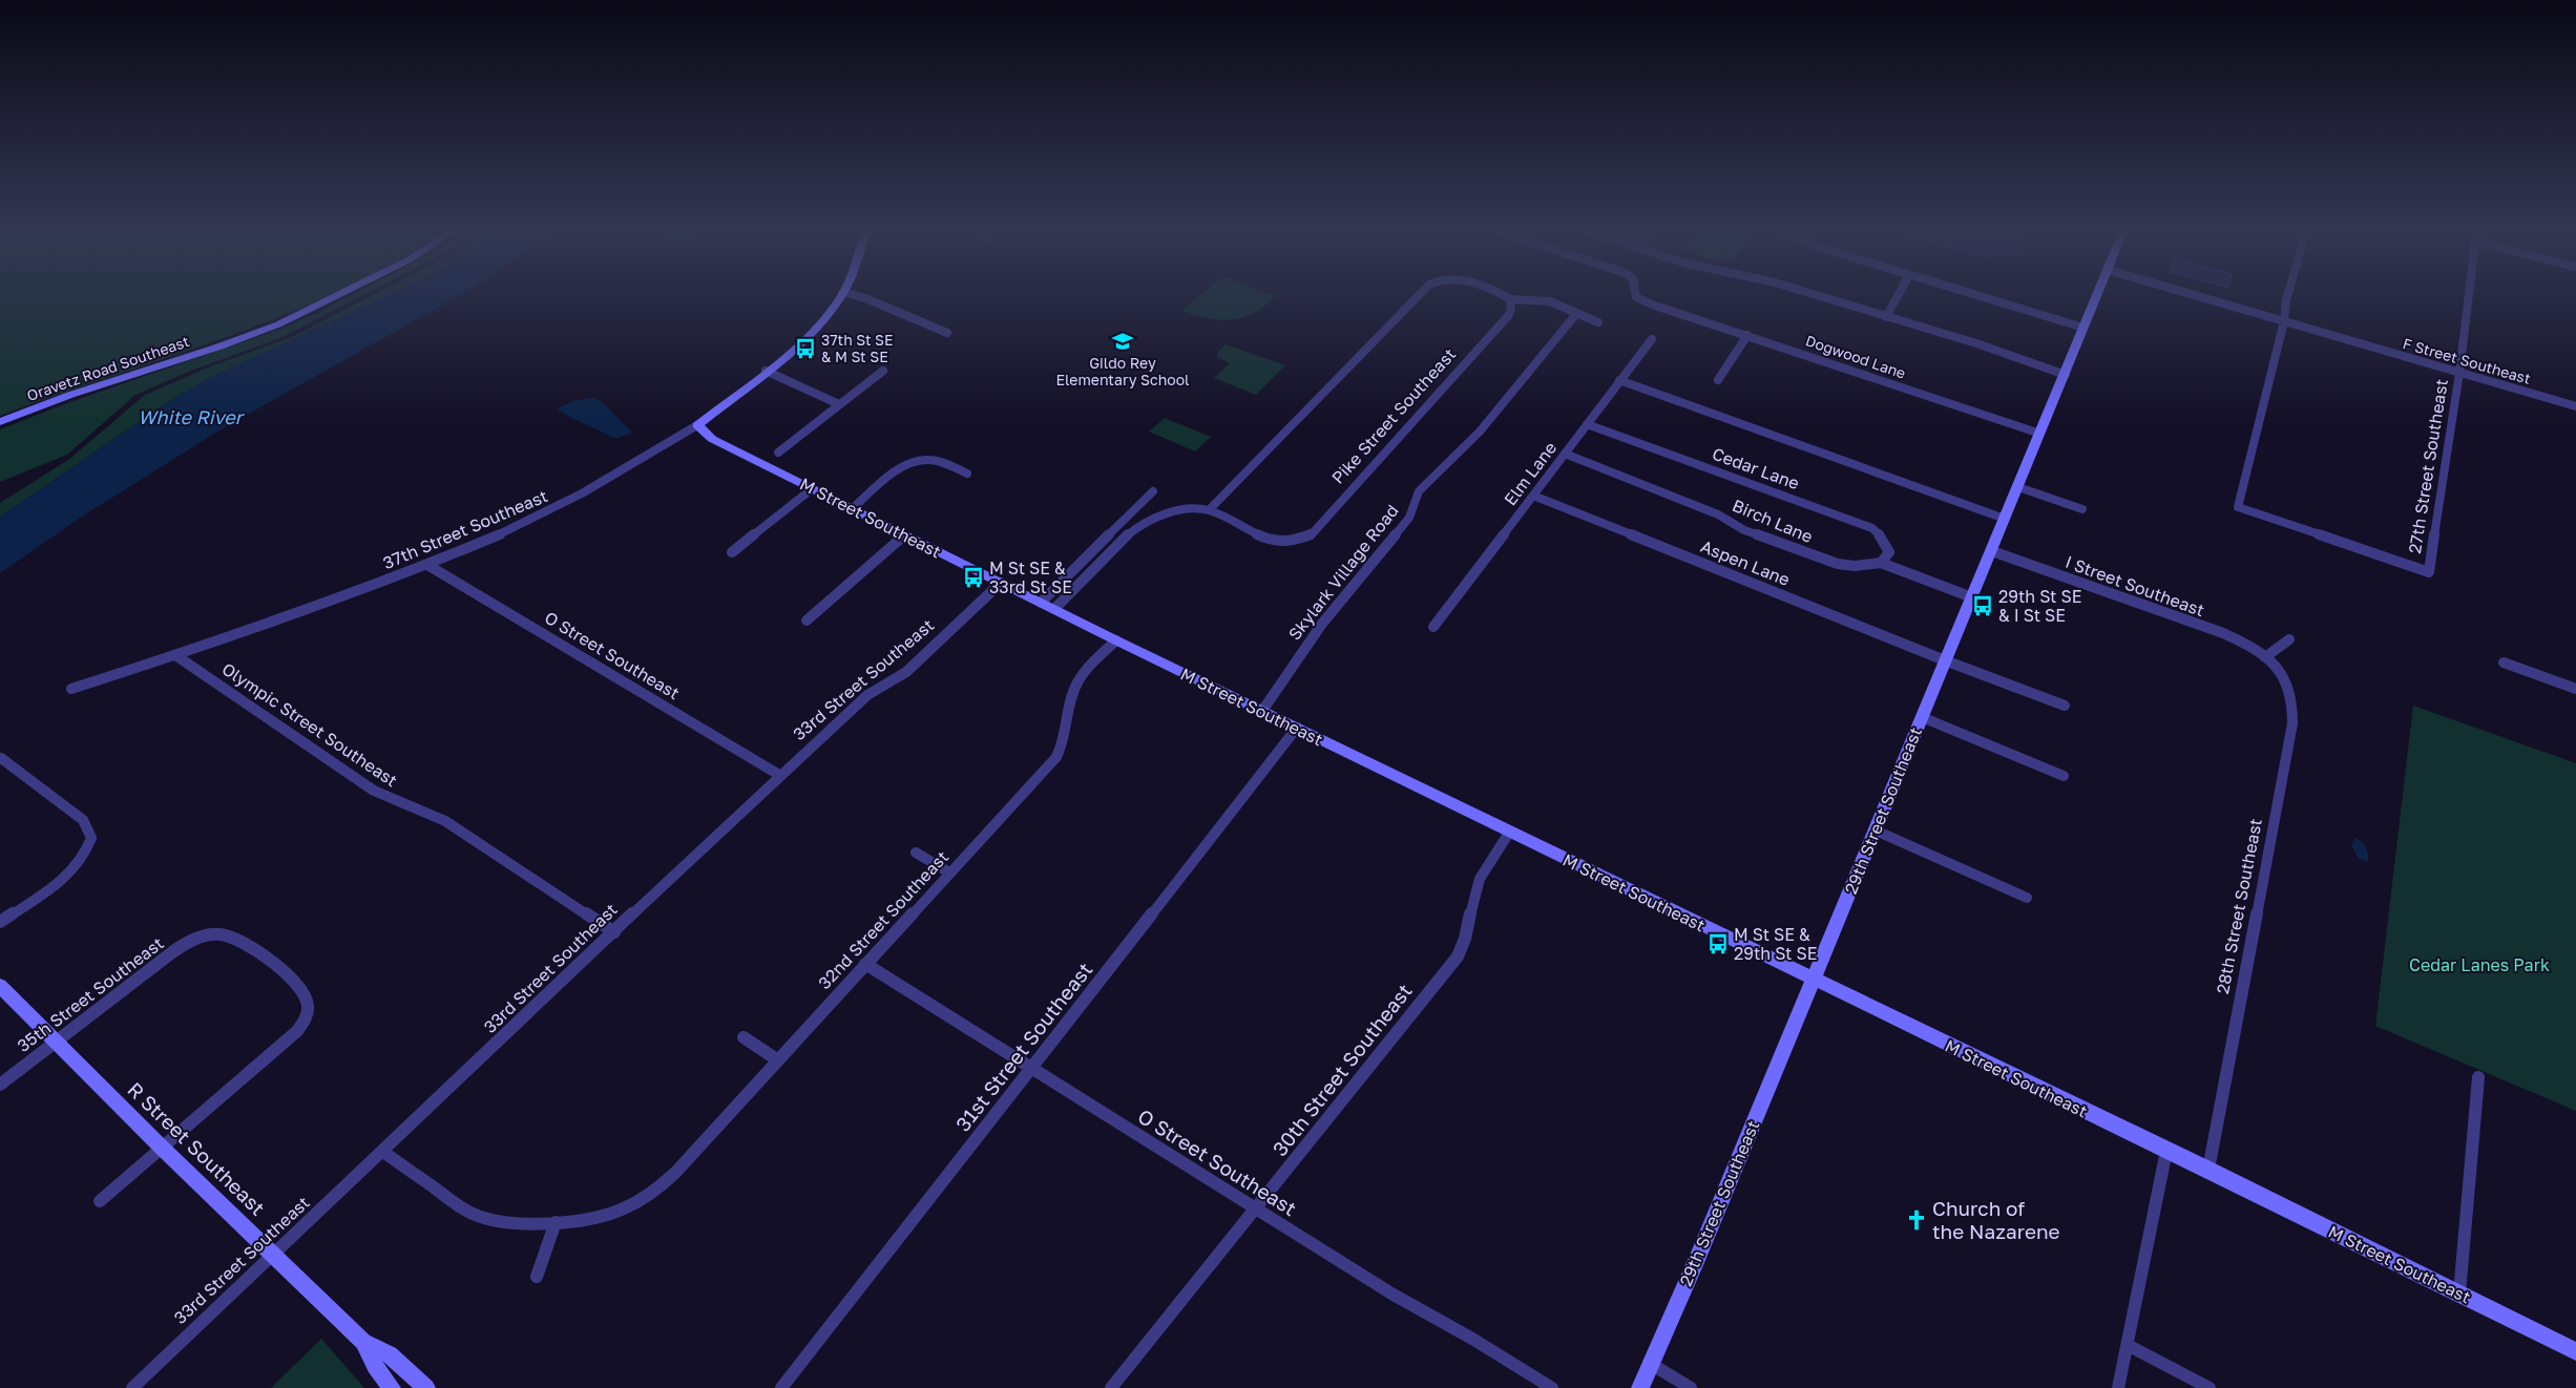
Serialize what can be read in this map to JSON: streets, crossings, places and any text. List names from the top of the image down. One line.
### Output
{"streets":{"street":["Dogwood Lane","F Street Southeast","Oravetz Road Southeast","Pike Street Southeast","27th Street Southeast","Cedar Lane","Elm Lane","M Street Southeast","Birch Lane","37th Street Southeast","Aspen Lane","Skylark Village Road","I Street Southeast","O Street Southeast","33rd Street Southeast","Olympic Street Southeast","29th Street Southeast","28th Street Southeast","32nd Street Southeast","35th Street Southeast","31st Street Southeast","30th Street Southeast","R Street Southeast"]},"crossings":[["Dogwood Lane","29th Street Southeast"],["F Street Southeast","27th Street Southeast"],["Pike Street Southeast","M Street Southeast"],["Cedar Lane","Elm Lane"],["Cedar Lane","Birch Lane"],["Elm Lane","Birch Lane"],["Elm Lane","Aspen Lane"],["M Street Southeast","37th Street Southeast"],["M Street Southeast","Skylark Village Road"],["M Street Southeast","33rd Street Southeast"],["M Street Southeast","29th Street Southeast"],["M Street Southeast","28th Street Southeast"],["M Street Southeast","32nd Street Southeast"],["M Street Southeast","31st Street Southeast"],["M Street Southeast","30th Street Southeast"],["Birch Lane","29th Street Southeast"],["37th Street Southeast","O Street Southeast"],["37th Street Southeast","Olympic Street Southeast"],["Aspen Lane","29th Street Southeast"],["I Street Southeast","29th Street Southeast"],["I Street Southeast","28th Street Southeast"],["O Street Southeast","33rd Street Southeast"],["O Street Southeast","32nd Street Southeast"],["O Street Southeast","31st Street Southeast"],["O Street Southeast","30th Street Southeast"],["33rd Street Southeast","Olympic Street Southeast"],["33rd Street Southeast","R Street Southeast"],["35th Street Southeast","R Street Southeast"]],"water":["White River"],"parks":["Cedar Lanes Park"],"places":{"school or university":["Gildo Rey Elementary School"],"bus stop":["37th St SE & M St SE","M St SE & 33rd St SE","29th St SE & I St SE","M St SE & 29th St SE"],"church":["Church of the Nazarene"]}}
